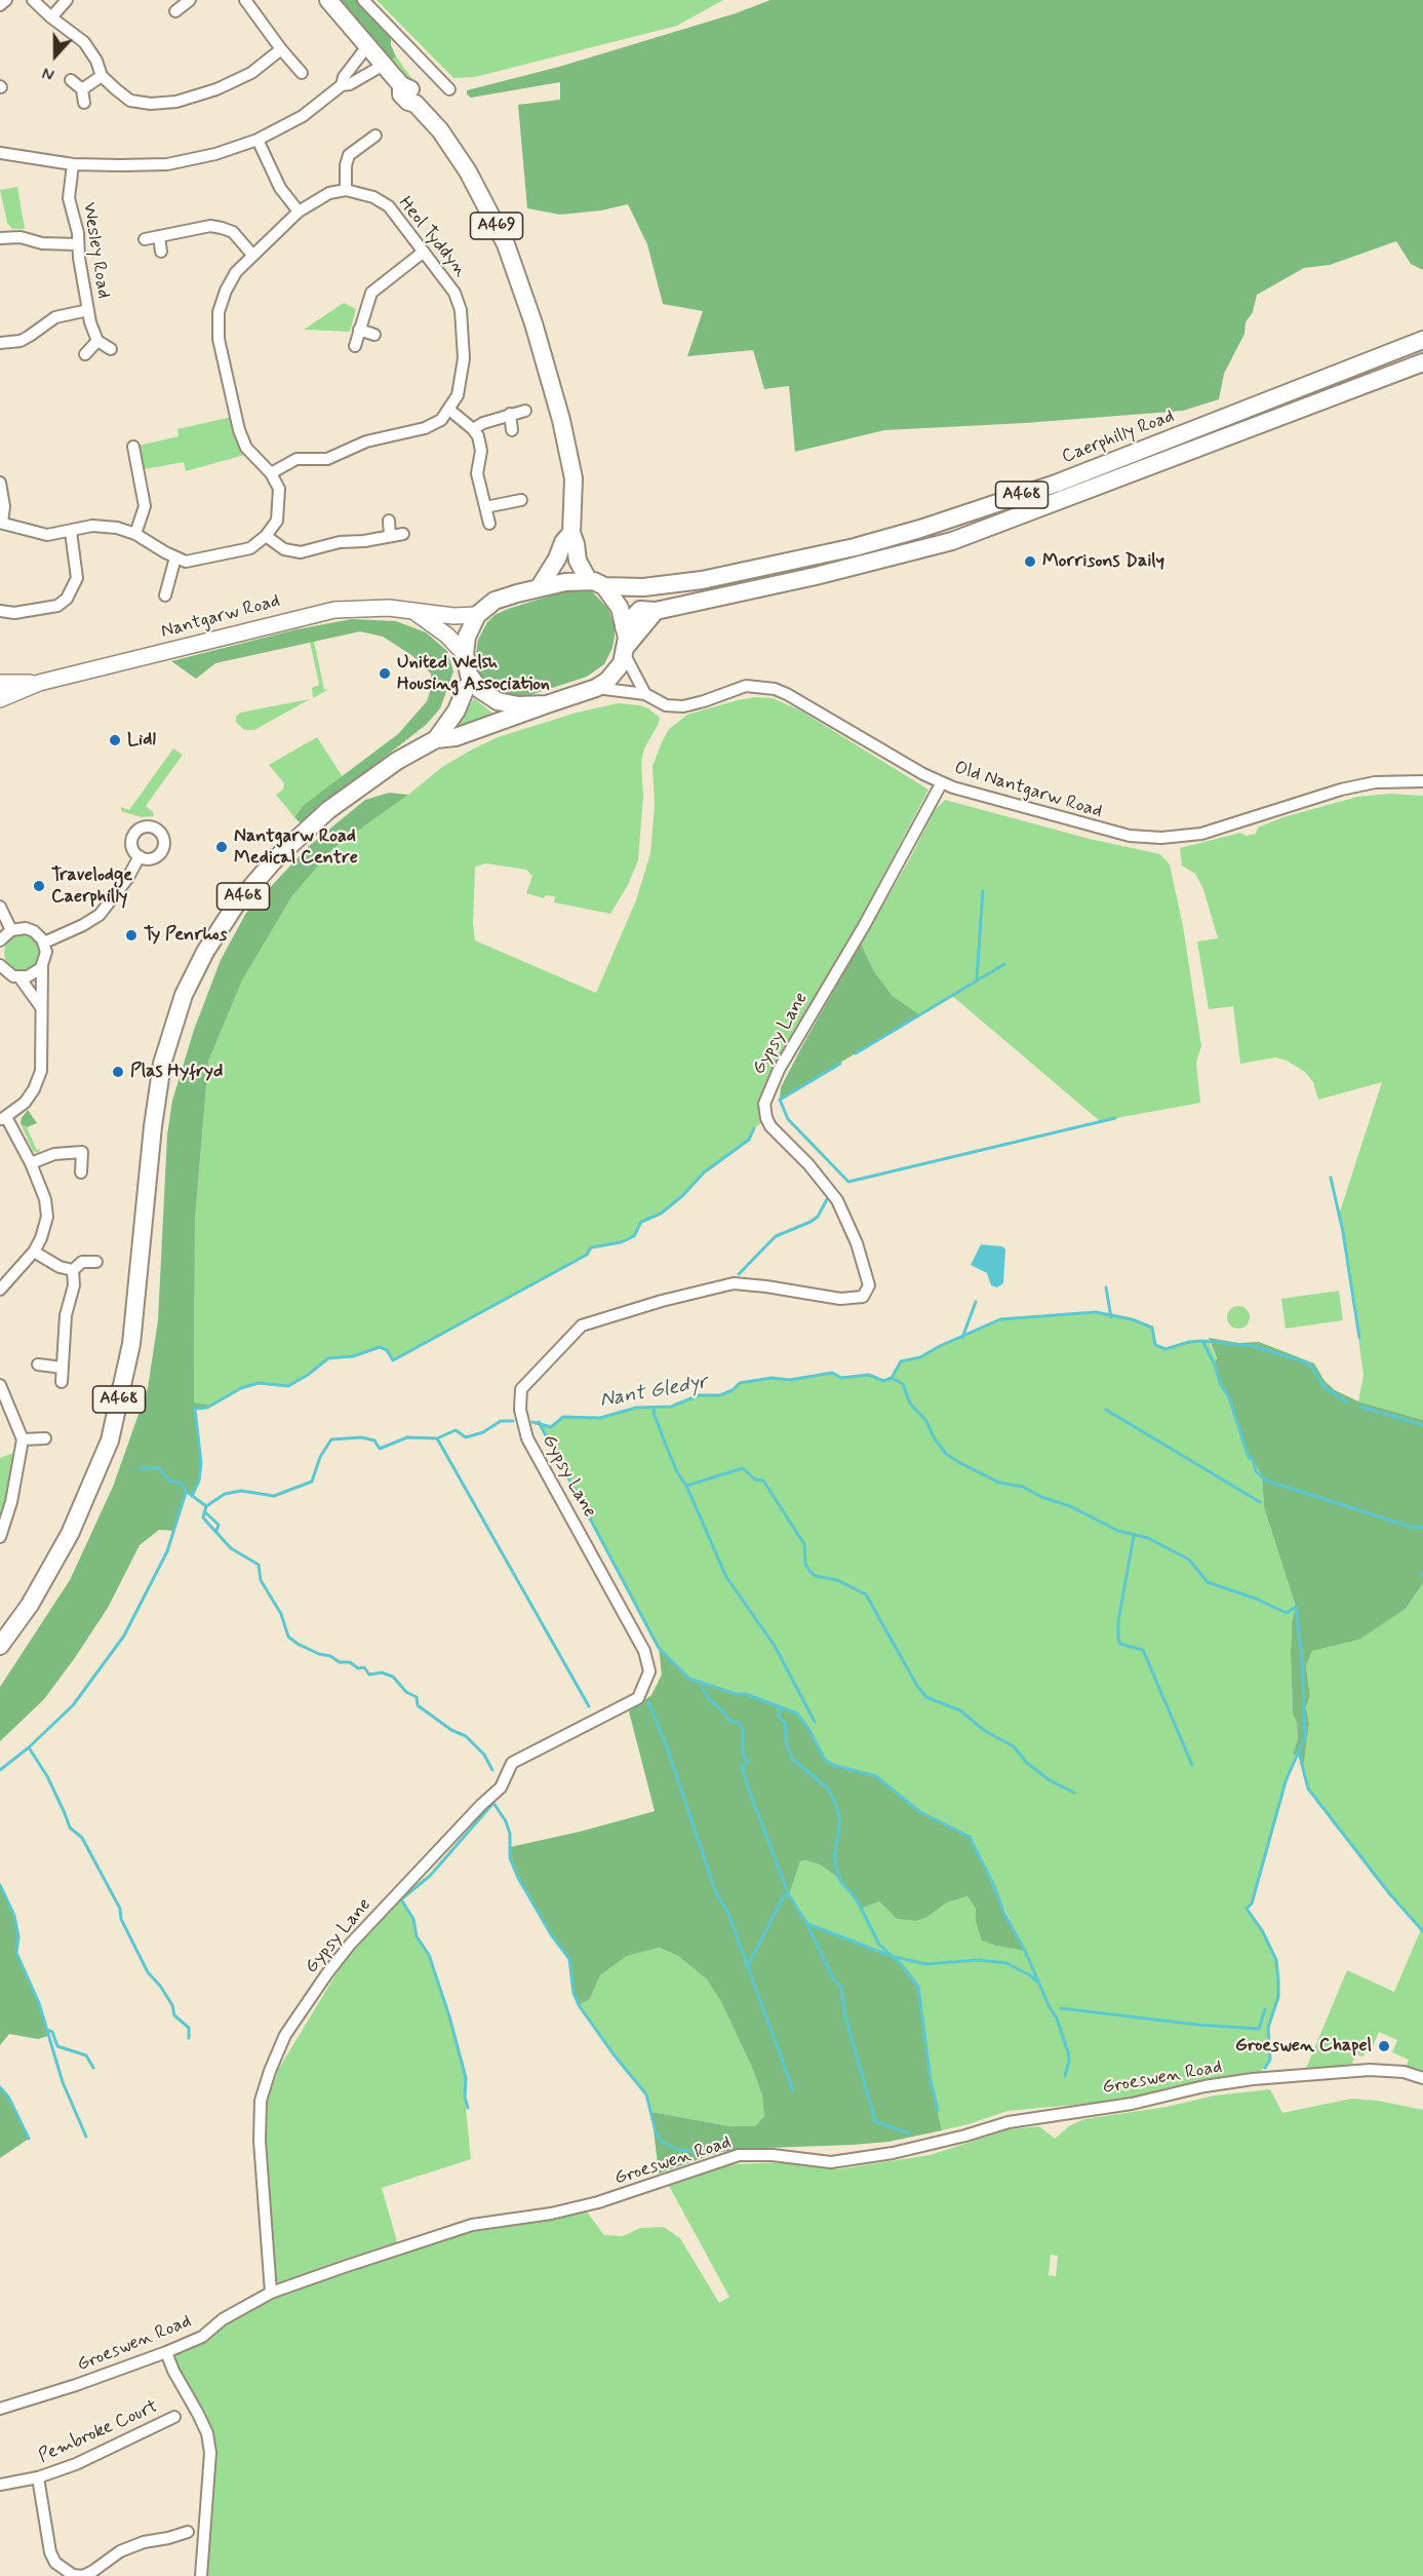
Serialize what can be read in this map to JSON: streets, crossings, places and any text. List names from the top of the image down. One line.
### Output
{"streets":{"main road":["A469","Caerphilly Road","A468","Nantgarw Road"],"street":["Heol Tyddyn","Wesley Road","Old Nantgarw Road","Gypsy Lane","Groeswen Road","Pembroke Court"]},"crossings":[["A469","Caerphilly Road"],["A469","A468"],["A469","Nantgarw Road"],["A469","Old Nantgarw Road"],["Caerphilly Road","A468"],["Caerphilly Road","Nantgarw Road"],["Caerphilly Road","Old Nantgarw Road"],["A468","Nantgarw Road"],["A468","Old Nantgarw Road"],["Nantgarw Road","Old Nantgarw Road"],["Old Nantgarw Road","Gypsy Lane"],["Gypsy Lane","Groeswen Road"]],"water":["Nant Gledyr"],"places":["Morrisons Daily","United Welsh Housing Association","Lidl","Nantgarw Road Medical Centre","Travelodge Caerphilly","Ty Penrhos","Plas Hyfryd","Groeswen Chapel"],"north":"bottom"}
